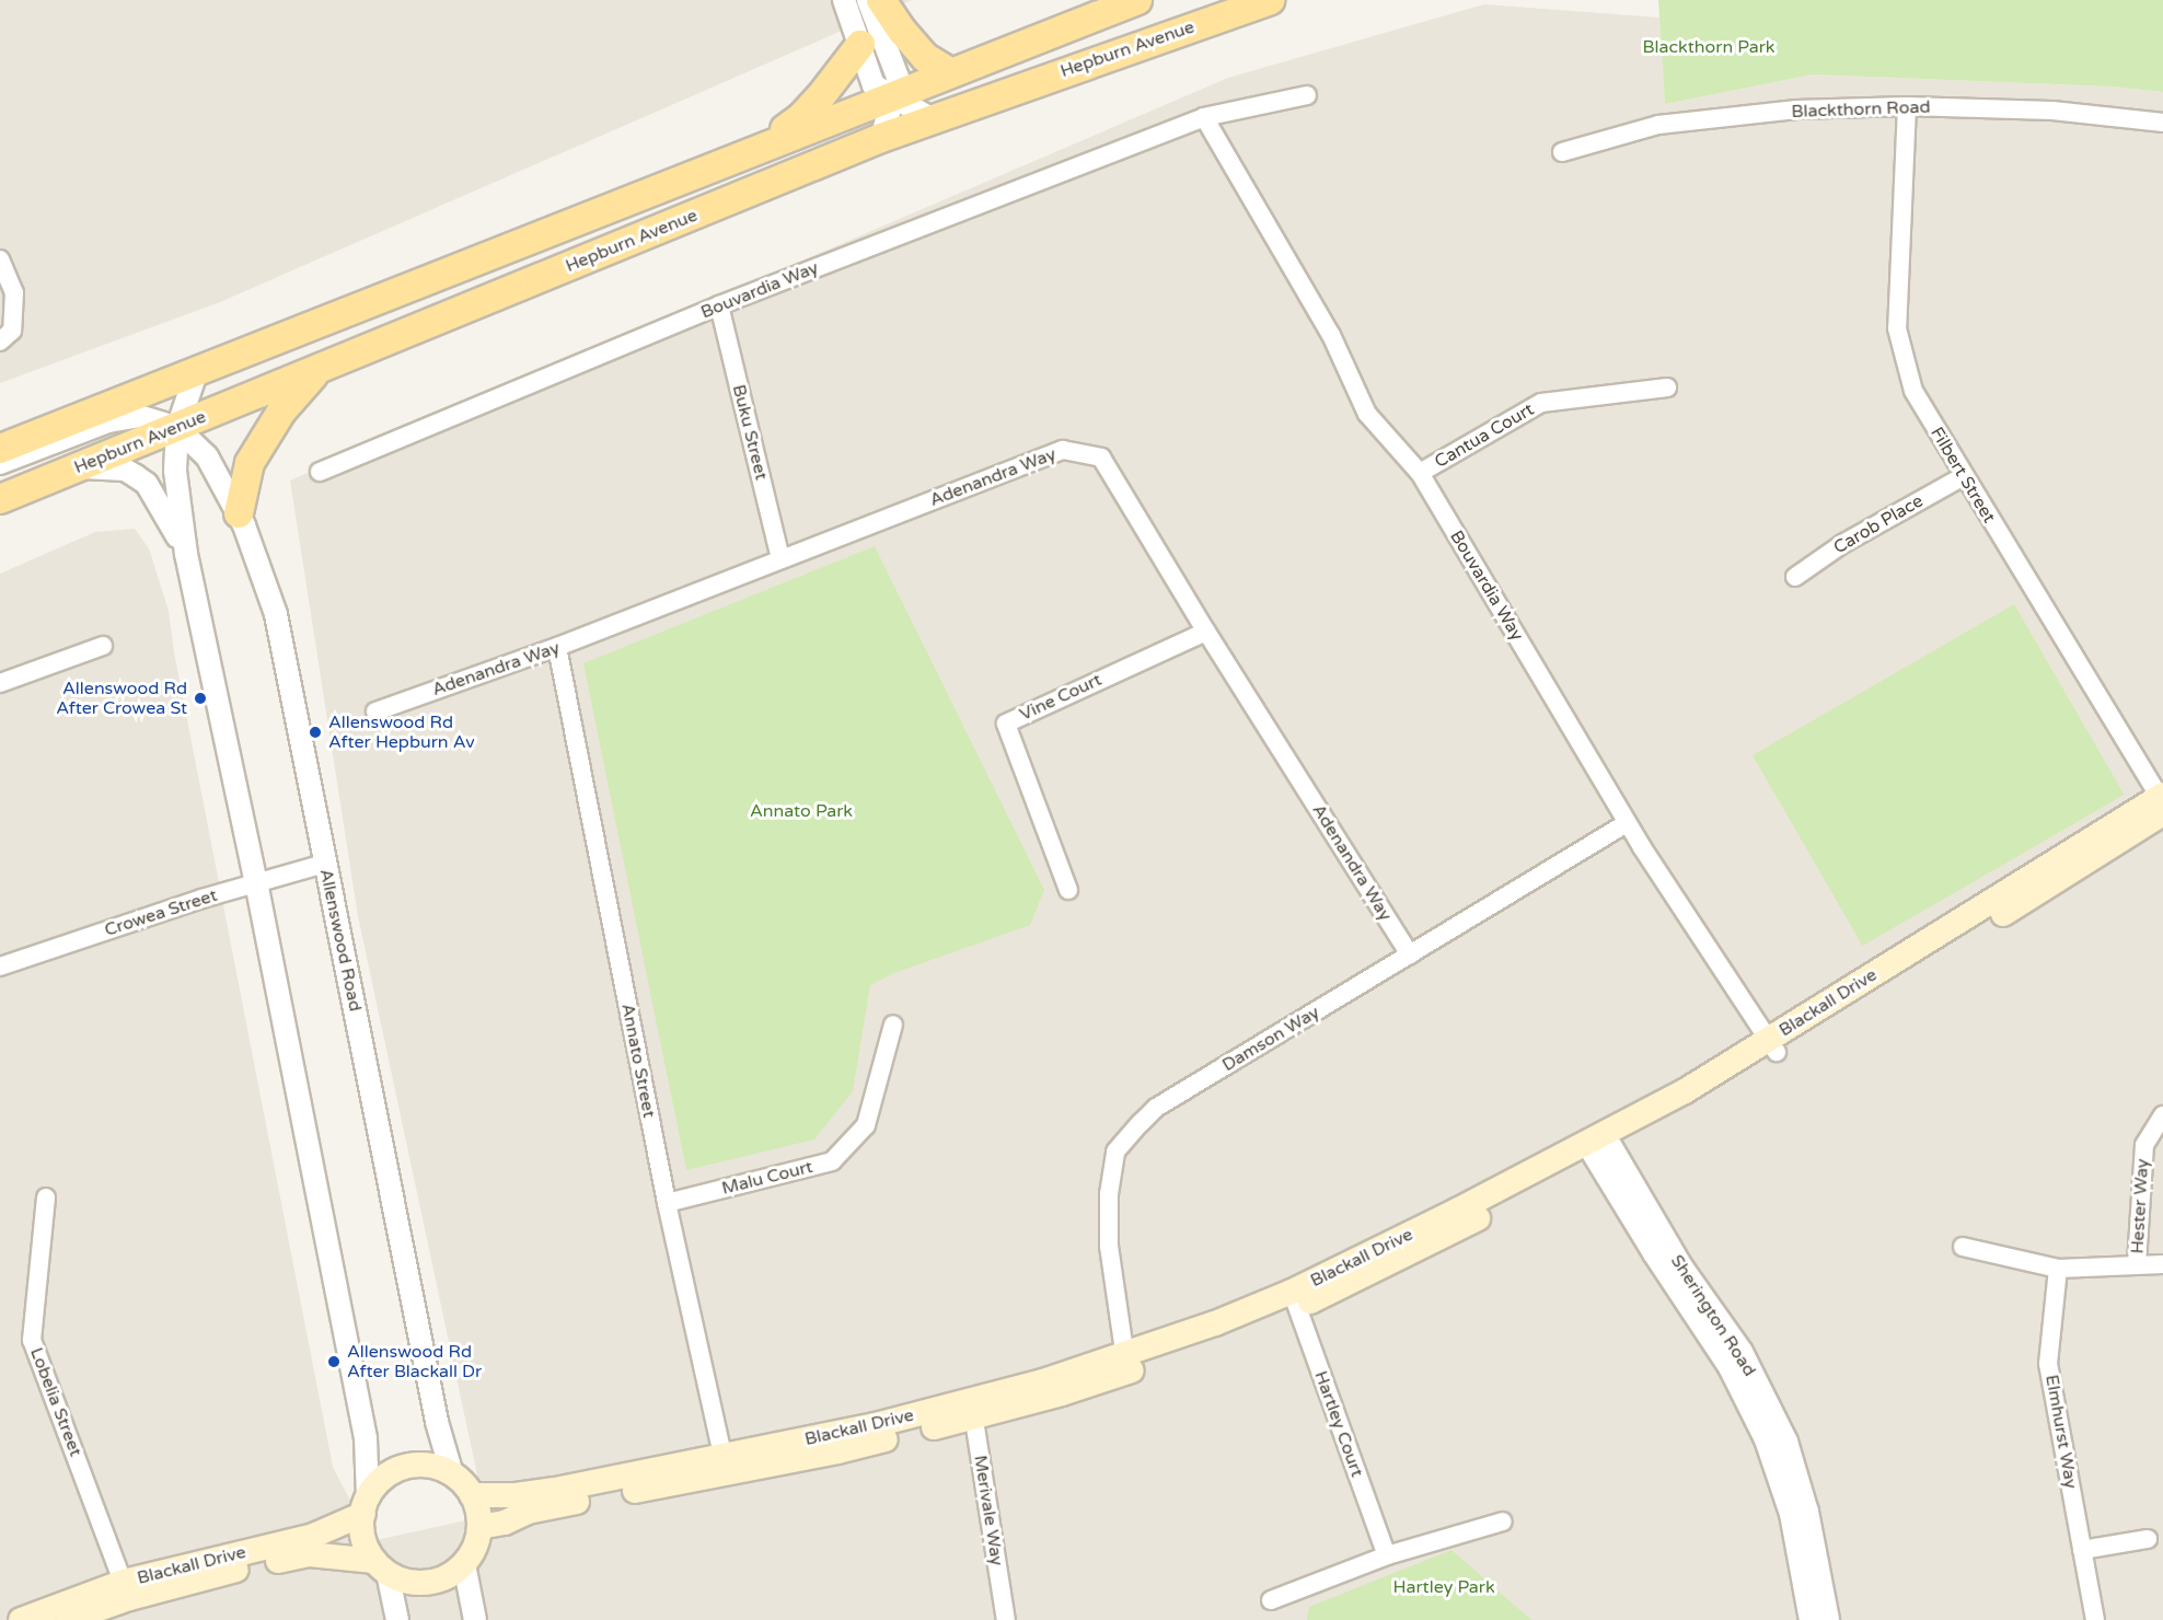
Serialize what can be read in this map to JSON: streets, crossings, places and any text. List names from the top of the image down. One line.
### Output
{"streets":{"main road":["Hepburn Avenue","Blackall Drive"],"street":["Blackthorn Road","Bouvardia Way","Buku Street","Cantua Court","Filbert Street","Adenandra Way","Carob Place","Vine Court","Crowea Street","Allenswood Road","Damson Way","Annato Street","Malu Court","Hester Way","Sherington Road","Lobelia Street","Hartley Court","Elmhurst Way","Merivale Way"]},"crossings":[["Hepburn Avenue","Allenswood Road"],["Blackthorn Road","Filbert Street"],["Bouvardia Way","Buku Street"],["Bouvardia Way","Cantua Court"],["Bouvardia Way","Blackall Drive"],["Bouvardia Way","Damson Way"],["Buku Street","Adenandra Way"],["Filbert Street","Carob Place"],["Filbert Street","Blackall Drive"],["Adenandra Way","Vine Court"],["Adenandra Way","Damson Way"],["Adenandra Way","Annato Street"],["Crowea Street","Allenswood Road"],["Allenswood Road","Blackall Drive"],["Blackall Drive","Damson Way"],["Blackall Drive","Annato Street"],["Blackall Drive","Sherington Road"],["Blackall Drive","Lobelia Street"],["Blackall Drive","Hartley Court"],["Blackall Drive","Merivale Way"],["Annato Street","Malu Court"]],"parks":["Blackthorn Park","Annato Park","Hartley Park"],"places":["Allenswood Rd After Crowea St","Allenswood Rd After Hepburn Av","Allenswood Rd After Blackall Dr"]}
